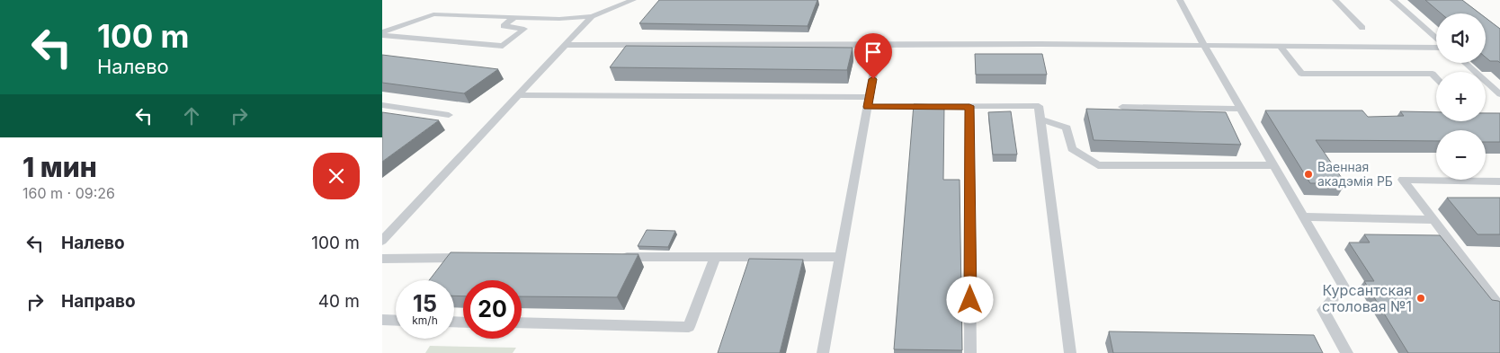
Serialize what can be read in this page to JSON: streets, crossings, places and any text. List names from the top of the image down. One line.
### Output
{"places":["Ваенная акадэмія РБ","Курсантская столовая №1"],"page":{"turn":["100 m","Налево"],"map_buttons":["+","−"],"heading":["1 мин","160 m · 09:26"],"list":[{"name":"Налево","value":"100 m"},{"name":"Направо","value":"40 m"}],"speed":"15 km/h","limit":"20"}}
